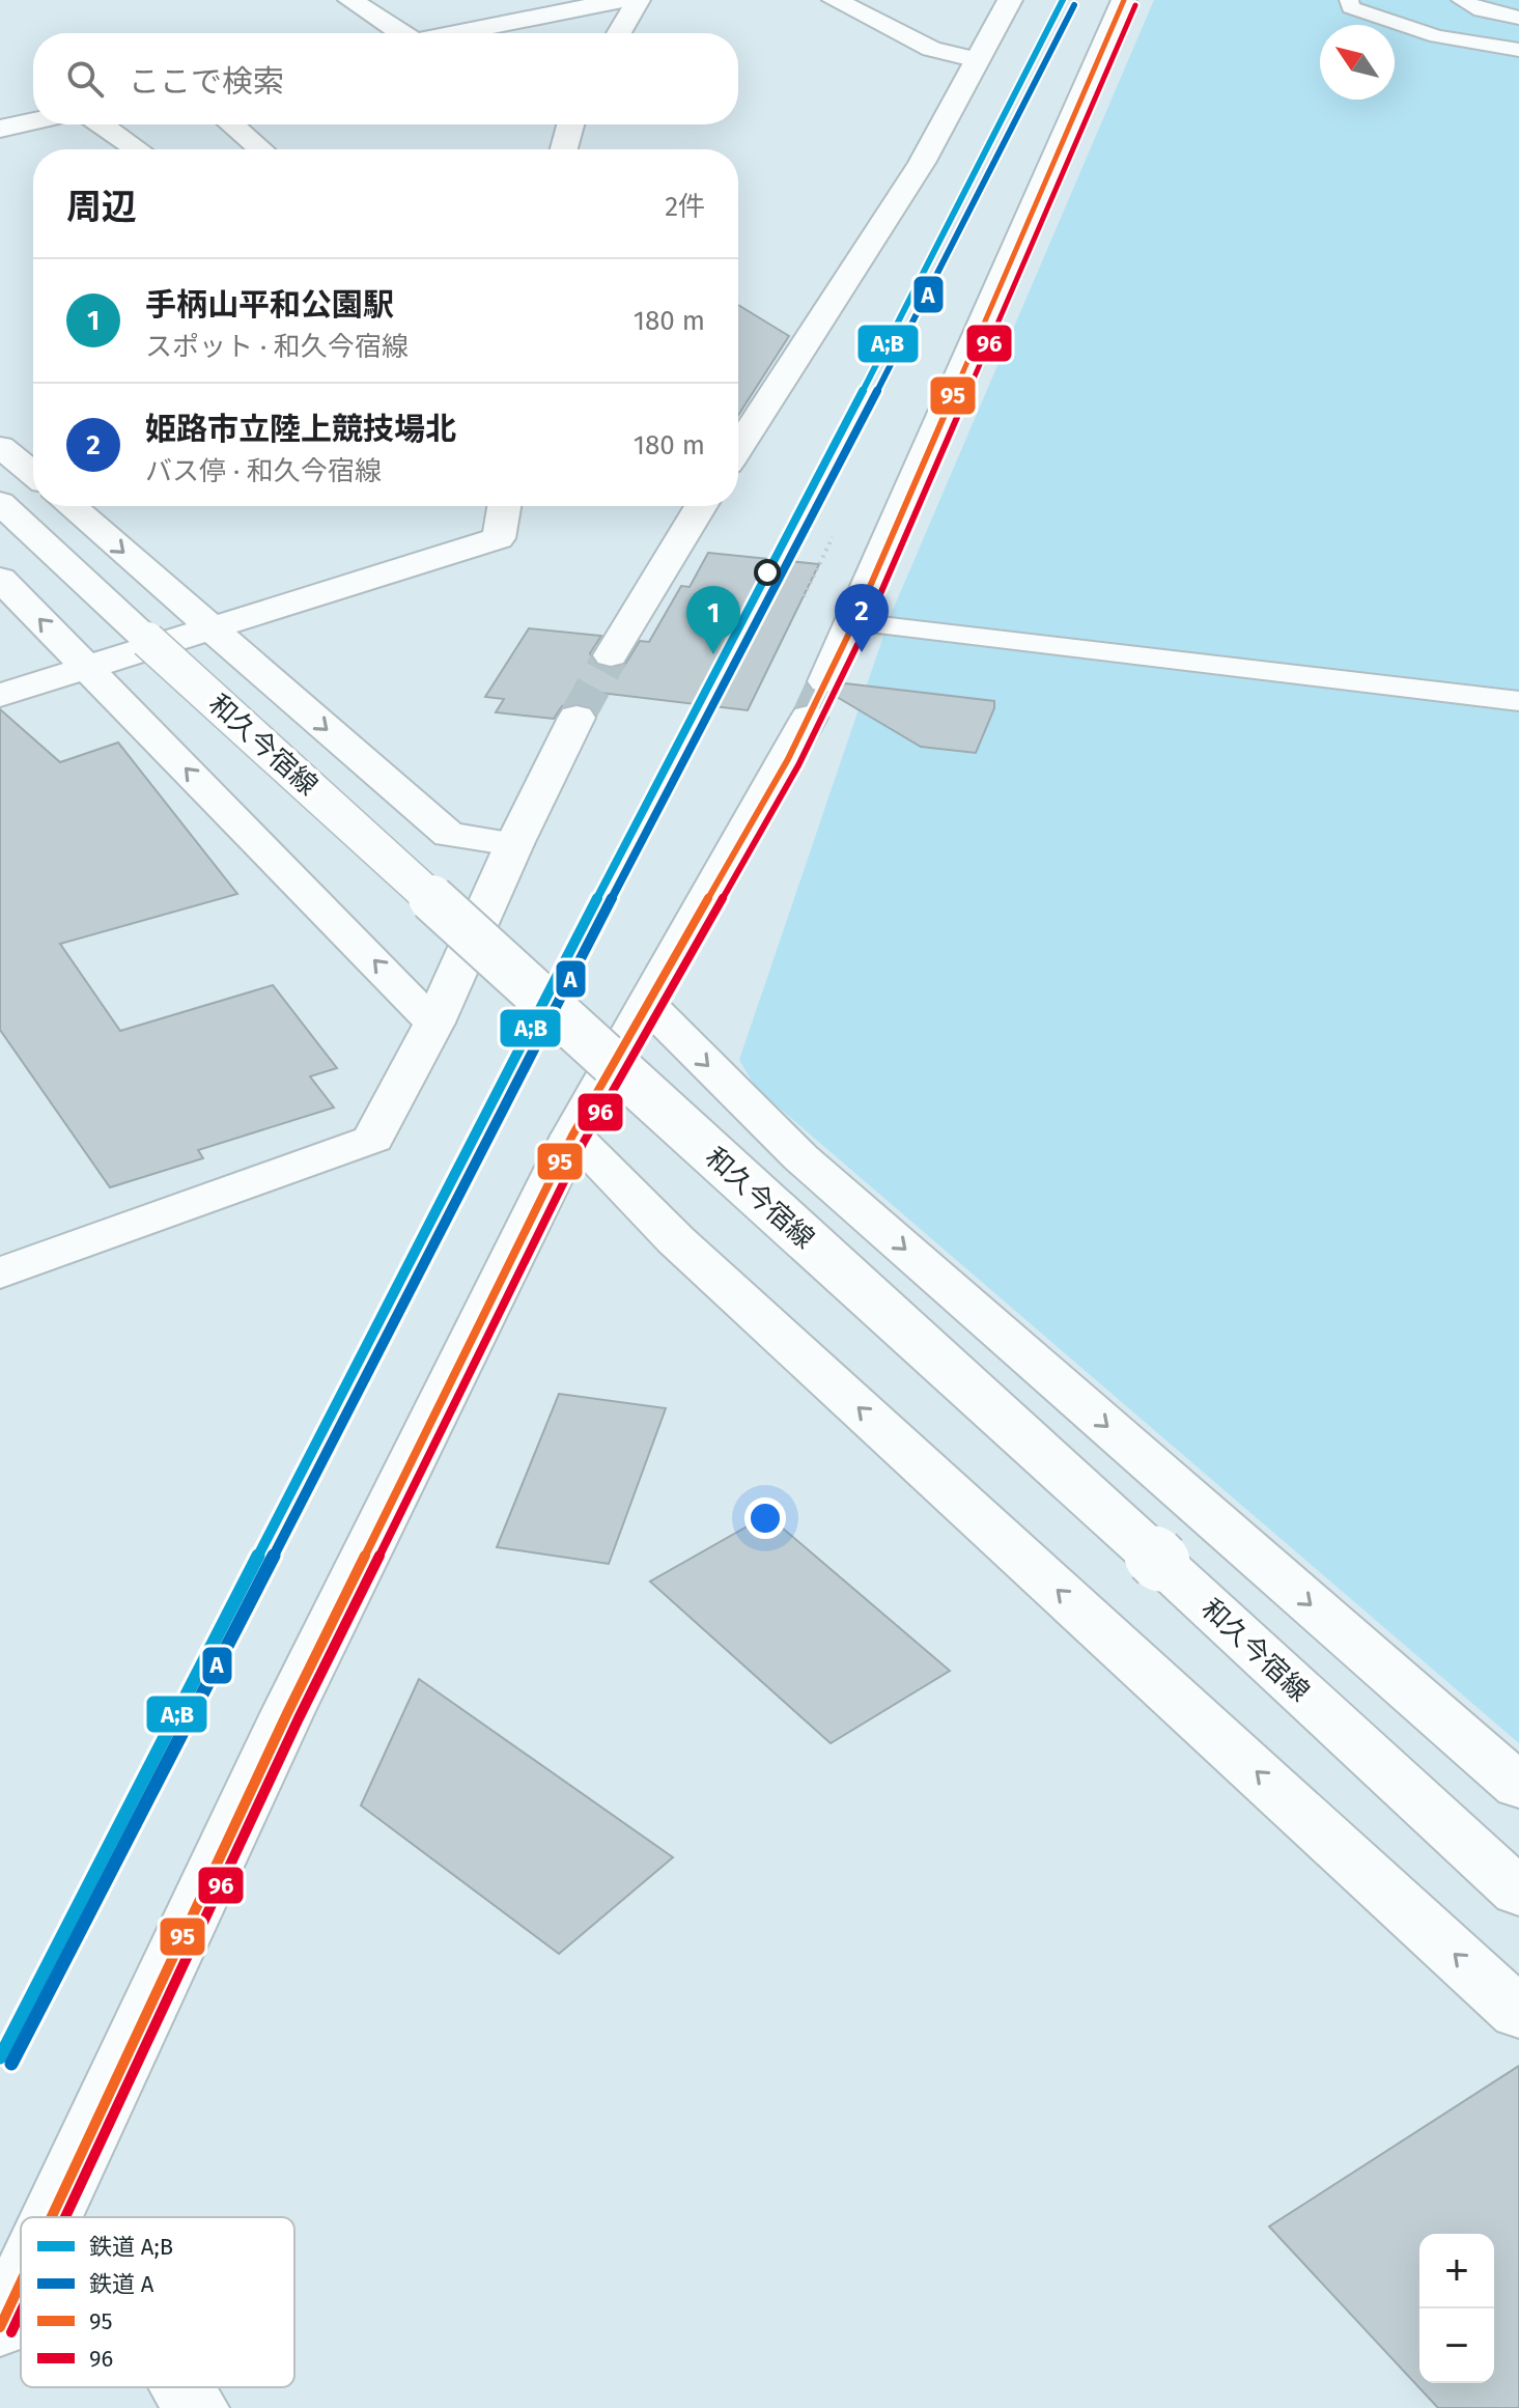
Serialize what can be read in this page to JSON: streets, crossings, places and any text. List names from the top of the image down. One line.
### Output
{"streets":{"street":["和久今宿線"]},"lines":["rail line A;B","transit line 95","rail line A","transit line 96"],"legend":["鉄道 A;B","鉄道 A","95","96"],"north":"top left","page":{"search":"ここで検索","heading":["周辺","2件"],"list":[{"mark":"1","name":"手柄山平和公園駅","note":"スポット · 和久今宿線","value":"180 m"},{"mark":"2","name":"姫路市立陸上競技場北","note":"バス停 · 和久今宿線","value":"180 m"}],"pins":["2","1"],"map_buttons":["+","−"]}}
